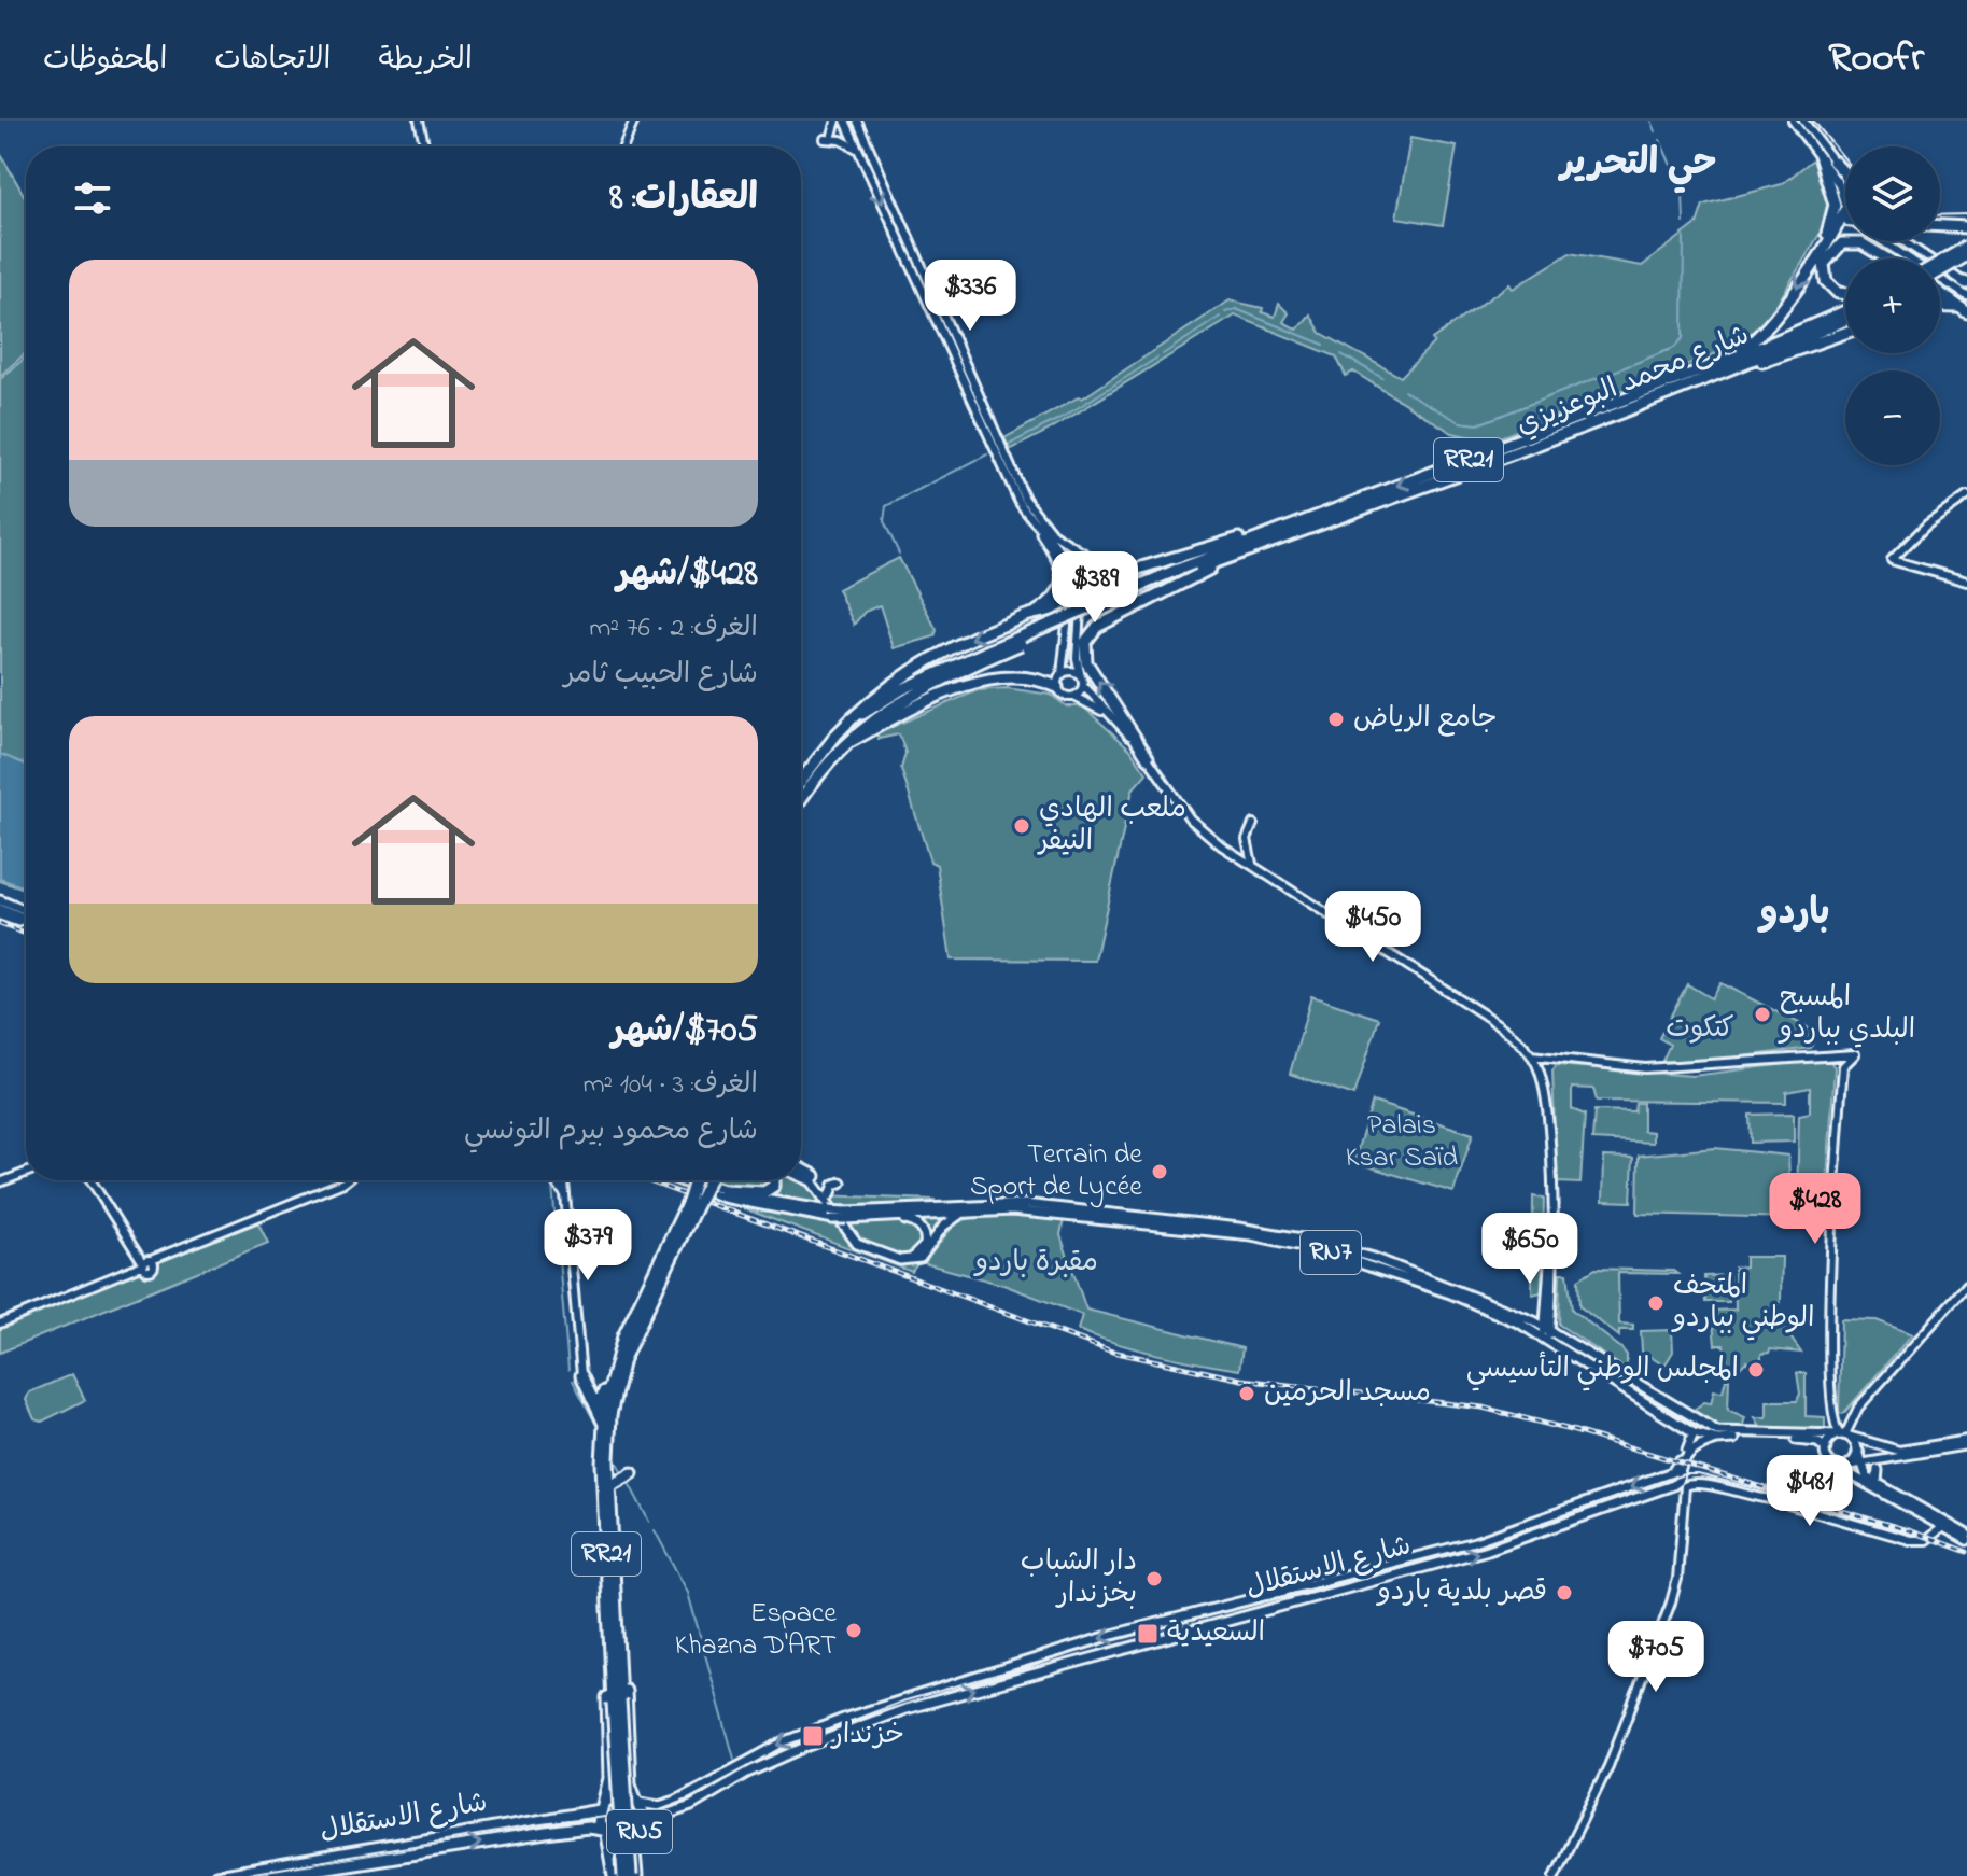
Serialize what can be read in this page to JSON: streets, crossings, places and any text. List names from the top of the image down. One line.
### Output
{"streets":{"highway":["شارع محمد البوعزيزي","RR21","شارع الاستقلال","RN5"],"main road":["RN7"]},"crossings":[["RR21","شارع الاستقلال"],["RR21","RN5"],["RN7","شارع الاستقلال"],["شارع الاستقلال","RN5"]],"districts":["حي التحرير","باردو"],"parks":["كتكوت","Palais Ksar Saïd","مقبرة باردو"],"places":{"other":["جامع الرياض","ملعب الهادي النيفر","المسبح البلدي بباردو","Terrain de Sport de Lycée","المتحف الوطني بباردو","المجلس الوطني التأسيسي","مسجد الحرمين","دار الشباب بخزندار","قصر بلدية باردو","Espace Khazna D'ART"],"transit":["السعيدية","خزندار"]},"page":{"header":"Roofr","nav":["الخريطة","الاتجاهات","المحفوظات"],"map_buttons":["+","−"],"heading":"العقارات: 8","list":[{"name":"$428/شهر","note":"الغرف: 2 · 76 m² · شارع الحبيب ثامر"},{"name":"$705/شهر","note":"الغرف: 3 · 104 m² · شارع محمود بيرم التونسي"}],"price":["$336","$389","$450","$428","$379","$650","$481","$705"]}}
